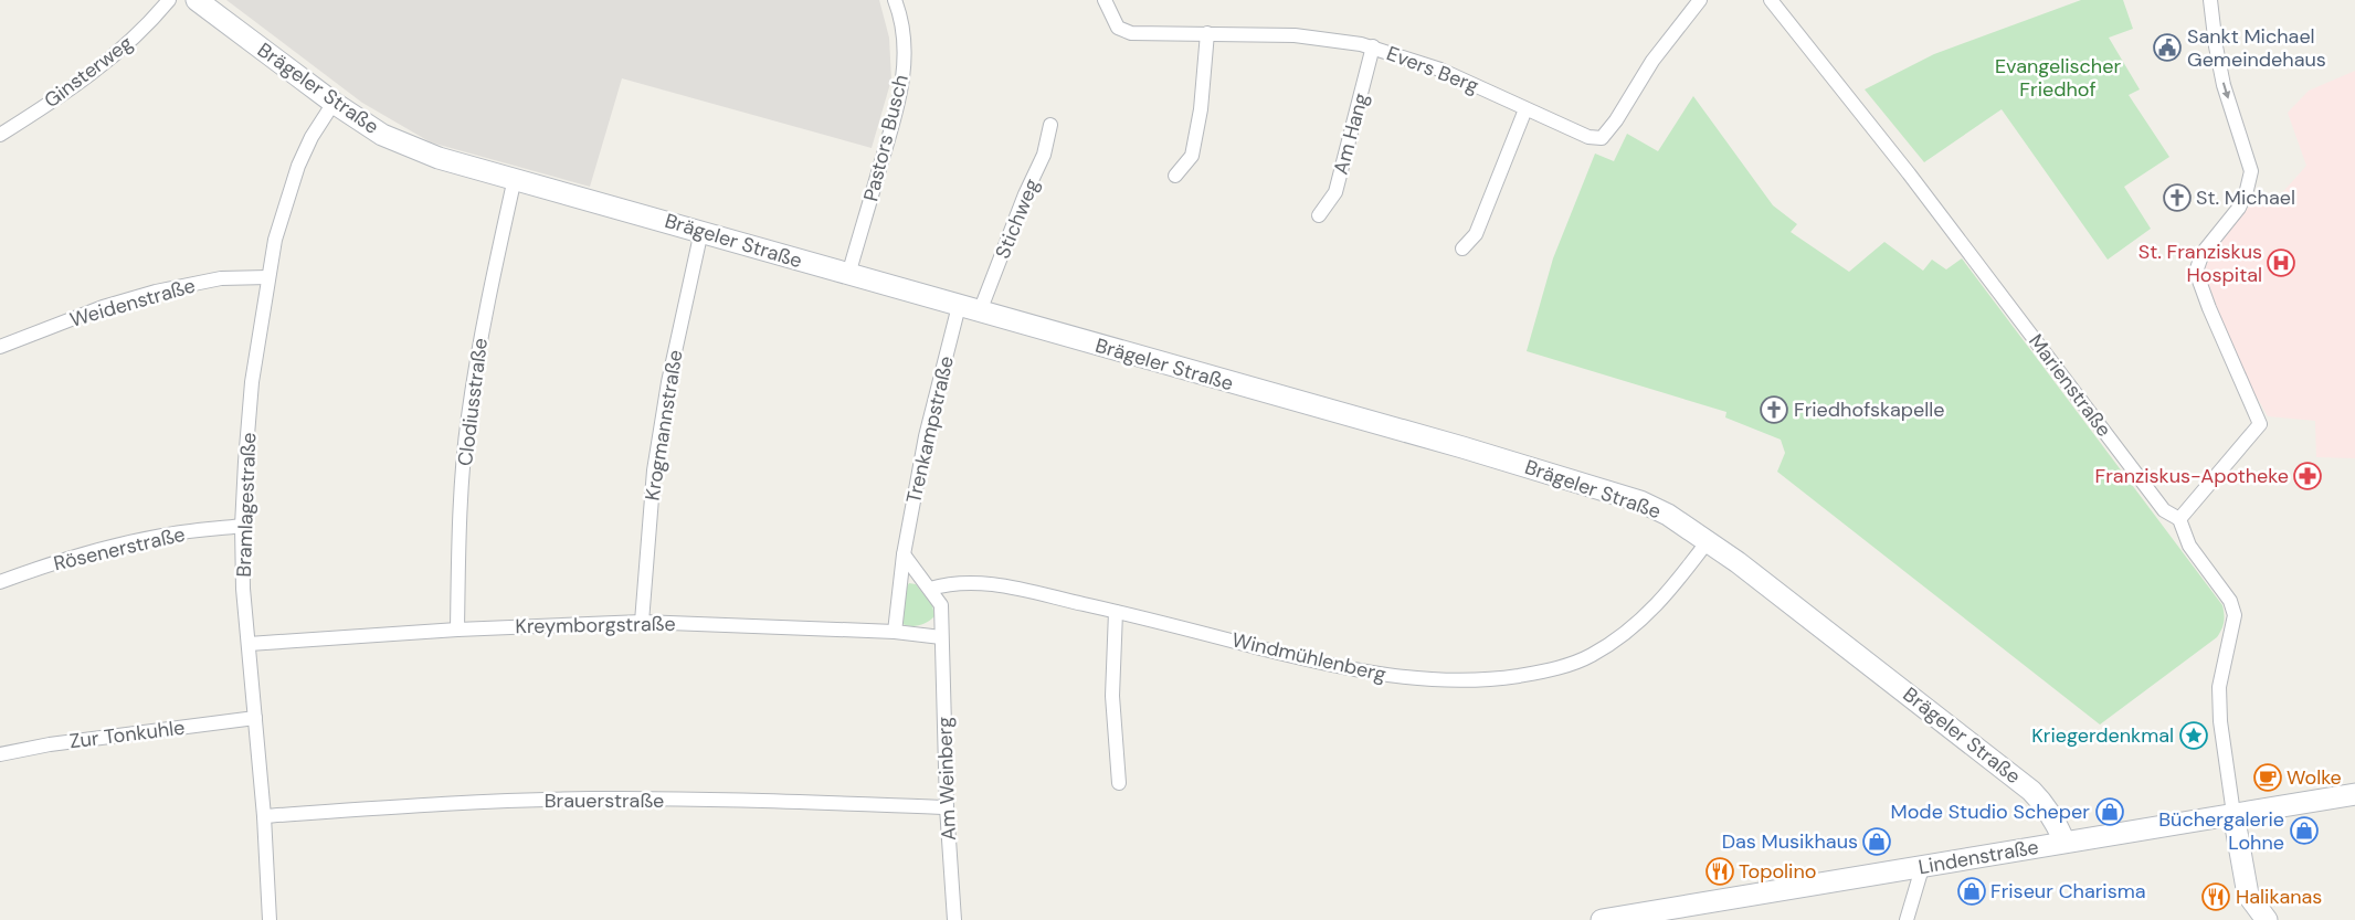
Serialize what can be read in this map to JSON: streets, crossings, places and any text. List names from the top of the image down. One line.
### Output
{"streets":{"street":["Evers Berg","Ginsterweg","Brägeler Straße","Am Hang","Pastors Busch","Stichweg","Weidenstraße","Marienstraße","Clodiusstraße","Krogmannstraße","Trenkampstraße","Bramlagestraße","Rösenerstraße","Kreymborgstraße","Windmühlenberg","Zur Tonkuhle","Am Weinberg","Brauerstraße","Lindenstraße"]},"crossings":[["Evers Berg","Am Hang"],["Brägeler Straße","Pastors Busch"],["Brägeler Straße","Stichweg"],["Brägeler Straße","Clodiusstraße"],["Brägeler Straße","Krogmannstraße"],["Brägeler Straße","Trenkampstraße"],["Brägeler Straße","Bramlagestraße"],["Brägeler Straße","Windmühlenberg"],["Brägeler Straße","Lindenstraße"],["Weidenstraße","Bramlagestraße"],["Clodiusstraße","Kreymborgstraße"],["Krogmannstraße","Kreymborgstraße"],["Trenkampstraße","Kreymborgstraße"],["Bramlagestraße","Rösenerstraße"],["Bramlagestraße","Kreymborgstraße"],["Bramlagestraße","Zur Tonkuhle"],["Bramlagestraße","Brauerstraße"],["Kreymborgstraße","Am Weinberg"],["Am Weinberg","Brauerstraße"]],"parks":["Evangelischer Friedhof"],"places":{"public building":["Sankt Michael Gemeindehaus"],"church":["St. Michael","Friedhofskapelle"],"hospital":["St. Franziskus Hospital"],"pharmacy":["Franziskus-Apotheke"],"place":["Kriegerdenkmal"],"cafe":["Wolke"],"shop":["Mode Studio Scheper","Büchergalerie Lohne","Das Musikhaus","Friseur Charisma"],"restaurant":["Topolino","Halikanas"]}}
